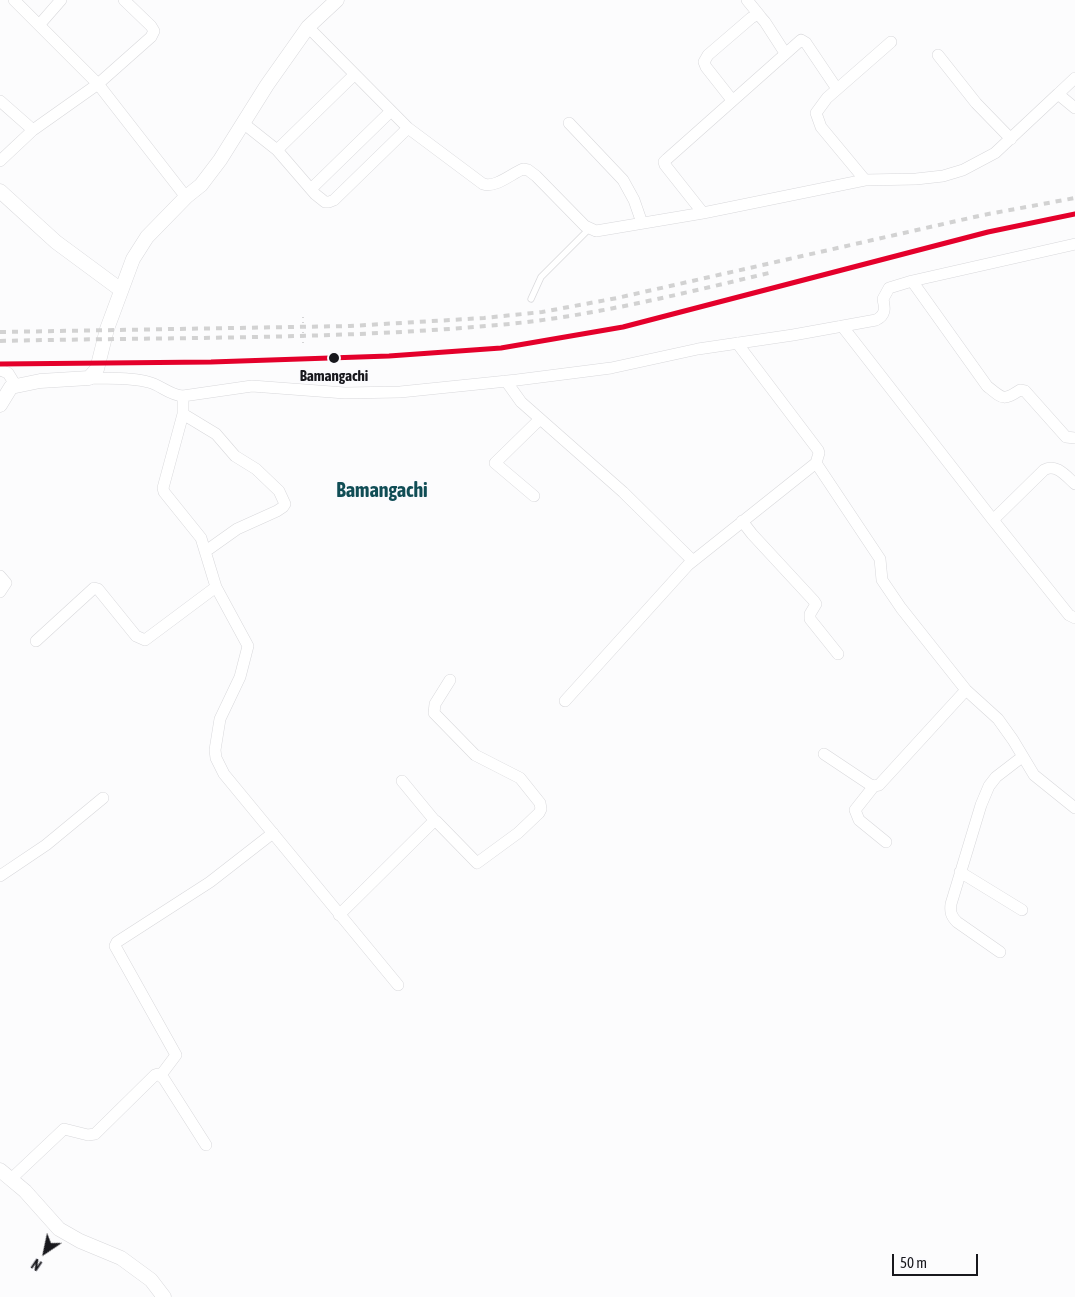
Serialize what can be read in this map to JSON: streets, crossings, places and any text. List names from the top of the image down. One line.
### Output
{"districts":["Bamangachi"],"places":["Bamangachi"],"scale_bar":"50 m","north":"bottom left"}
